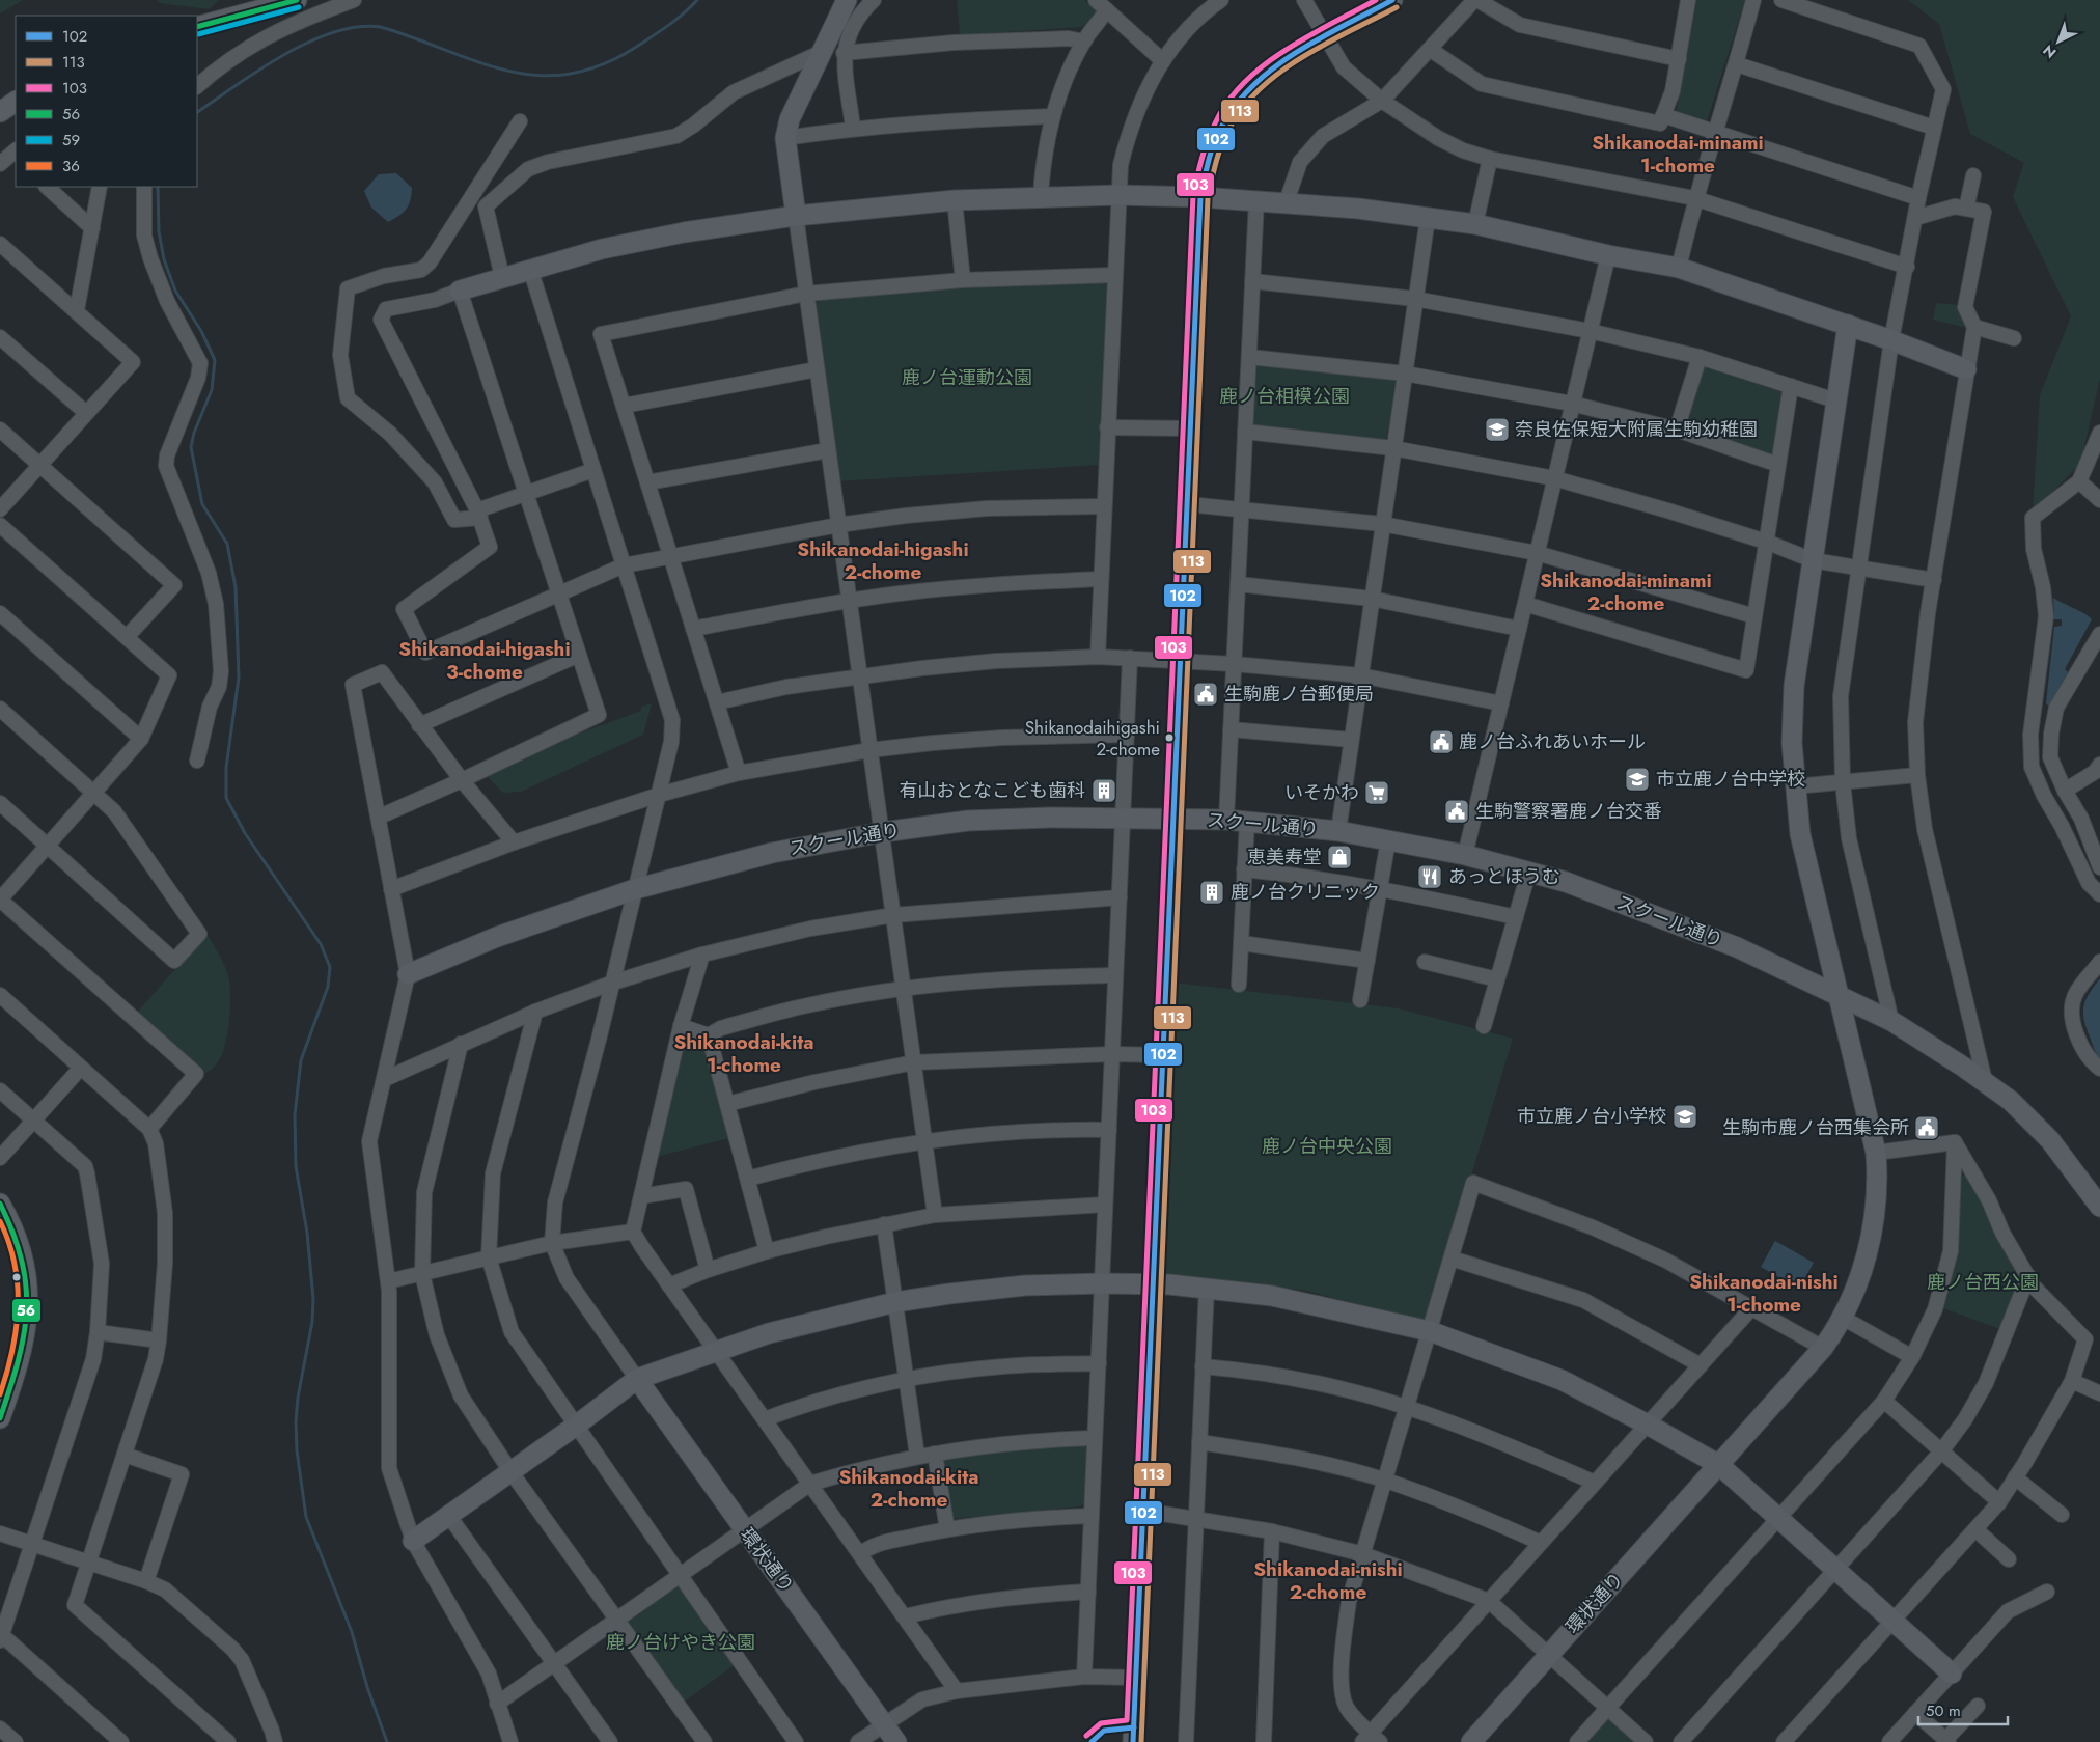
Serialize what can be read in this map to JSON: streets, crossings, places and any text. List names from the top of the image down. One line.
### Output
{"streets":{"street":["スクール通り","環状通り"]},"crossings":[["スクール通り","環状通り"]],"districts":["Shikanodai-minami 1-chome","Shikanodai-higashi 2-chome","Shikanodai-minami 2-chome","Shikanodai-higashi 3-chome","Shikanodai-kita 1-chome","Shikanodai-nishi 1-chome","Shikanodai-kita 2-chome","Shikanodai-nishi 2-chome"],"parks":["鹿ノ台運動公園","鹿ノ台相模公園","鹿ノ台中央公園","鹿ノ台西公園","鹿ノ台けやき公園"],"places":{"school or university":["奈良佐保短大附属生駒幼稚園","市立鹿ノ台中学校","市立鹿ノ台小学校"],"public building":["生駒鹿ノ台郵便局","鹿ノ台ふれあいホール","生駒警察署鹿ノ台交番","生駒市鹿ノ台西集会所"],"other":["Shikanodaihigashi 2-chome"],"building":["有山おとなこども歯科","鹿ノ台クリニック"],"supermarket":["いそかわ"],"shop":["恵美寿堂"],"restaurant":["あっとほうむ"]},"lines":["transit line 102","transit line 103","transit line 56","transit line 113","transit line 59","transit line 36"],"legend":["102","113","103","56","59","36"],"scale_bar":"50 m","north":"bottom left"}
